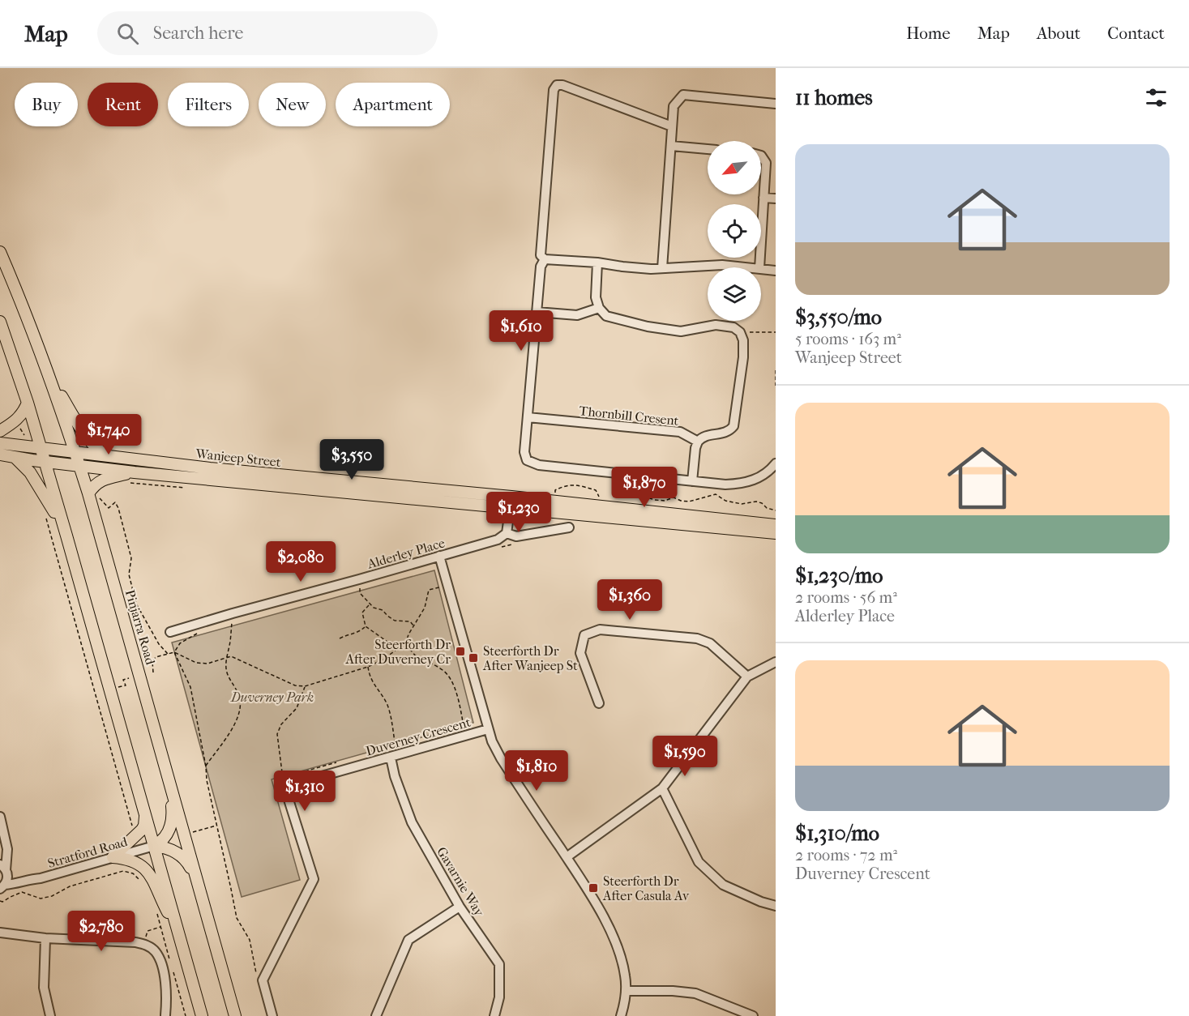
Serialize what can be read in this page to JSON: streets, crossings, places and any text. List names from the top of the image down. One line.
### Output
{"streets":{"main road":["Wanjeep Street","Pinjarra Road"],"street":["Thornbill Cresent","Alderley Place","Duverney Crescent","Stratford Road","Gavarnie Way"]},"crossings":[["Wanjeep Street","Pinjarra Road"],["Duverney Crescent","Gavarnie Way"]],"parks":["Duverney Park"],"places":{"transit":["Steerforth Dr After Duverney Cr","Steerforth Dr After Wanjeep St","Steerforth Dr After Casula Av"]},"north":"bottom left","page":{"header":"Map","search":"Search here","nav":["Home","Map","About","Contact"],"heading":"11 homes","chip":["Buy","Rent","Filters","New","Apartment"],"list":[{"name":"$3,550/mo","note":"5 rooms · 163 m² · Wanjeep Street"},{"name":"$1,230/mo","note":"2 rooms · 56 m² · Alderley Place"},{"name":"$1,310/mo","note":"2 rooms · 72 m² · Duverney Crescent"}],"price":["$1,610","$1,740","$3,550","$1,870","$1,230","$2,080","$1,360","$1,590","$1,810","$1,310","$2,780"]}}
